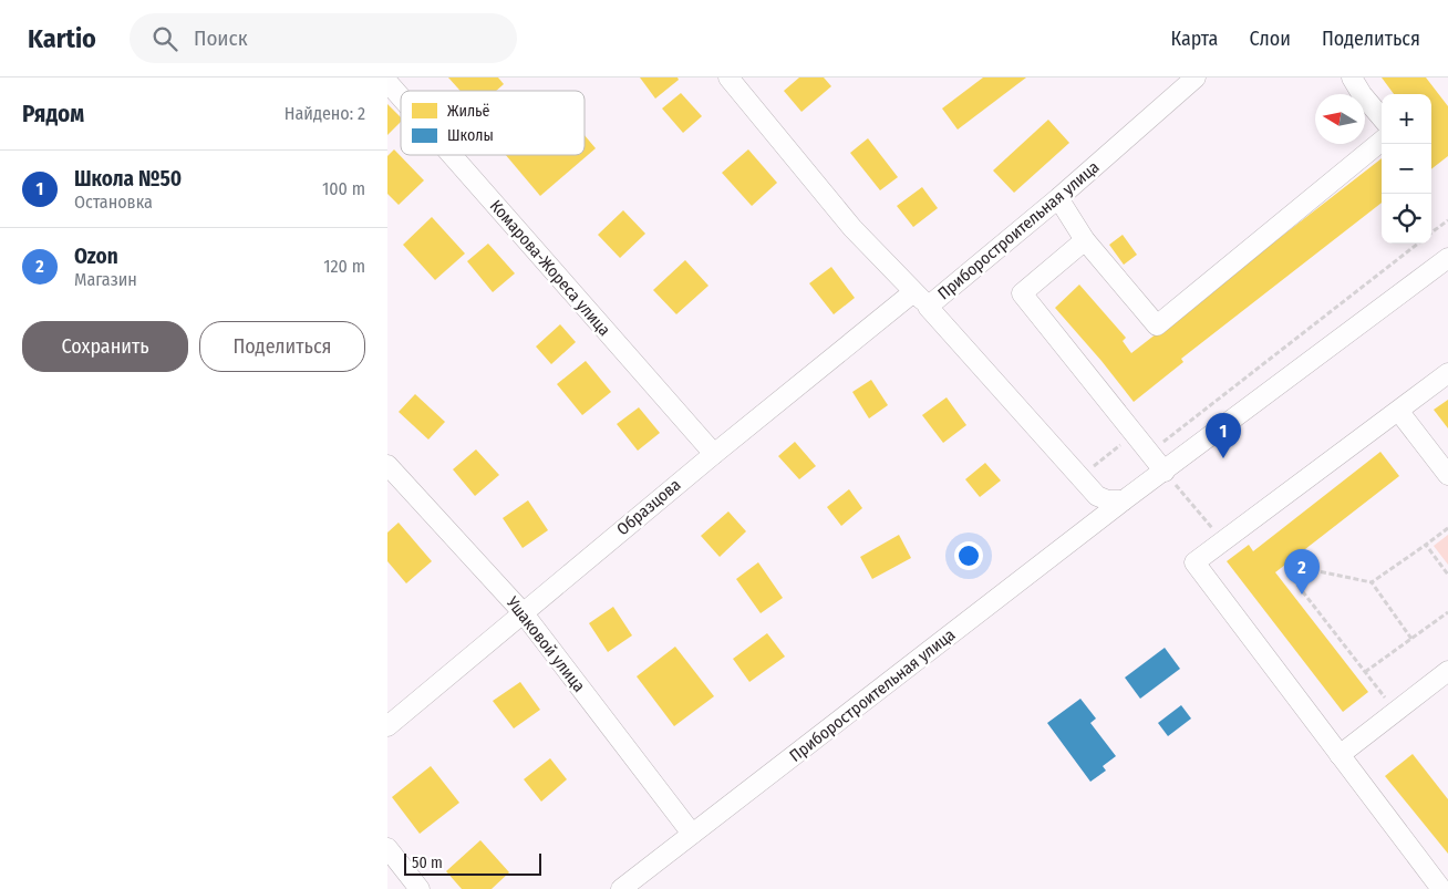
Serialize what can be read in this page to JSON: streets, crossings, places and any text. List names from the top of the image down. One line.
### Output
{"streets":{"street":["Приборостроительная улица","Комарова-Жореса улица","Образцова","Ушаковой улица"]},"crossings":[["Приборостроительная улица","Ушаковой улица"],["Комарова-Жореса улица","Образцова"],["Образцова","Ушаковой улица"]],"legend":["Жильё","Школы"],"scale_bar":"50 m","north":"left","page":{"header":"Kartio","search":"Поиск","nav":["Карта","Слои","Поделиться"],"heading":["Рядом","Найдено: 2"],"map_buttons":["+","−"],"list":[{"mark":"1","name":"Школа №50","note":"Остановка","value":"100 m"},{"mark":"2","name":"Ozon","note":"Магазин","value":"120 m"}],"buttons":["Сохранить","Поделиться"],"pins":["1","2"],"scale":"50 m"}}
